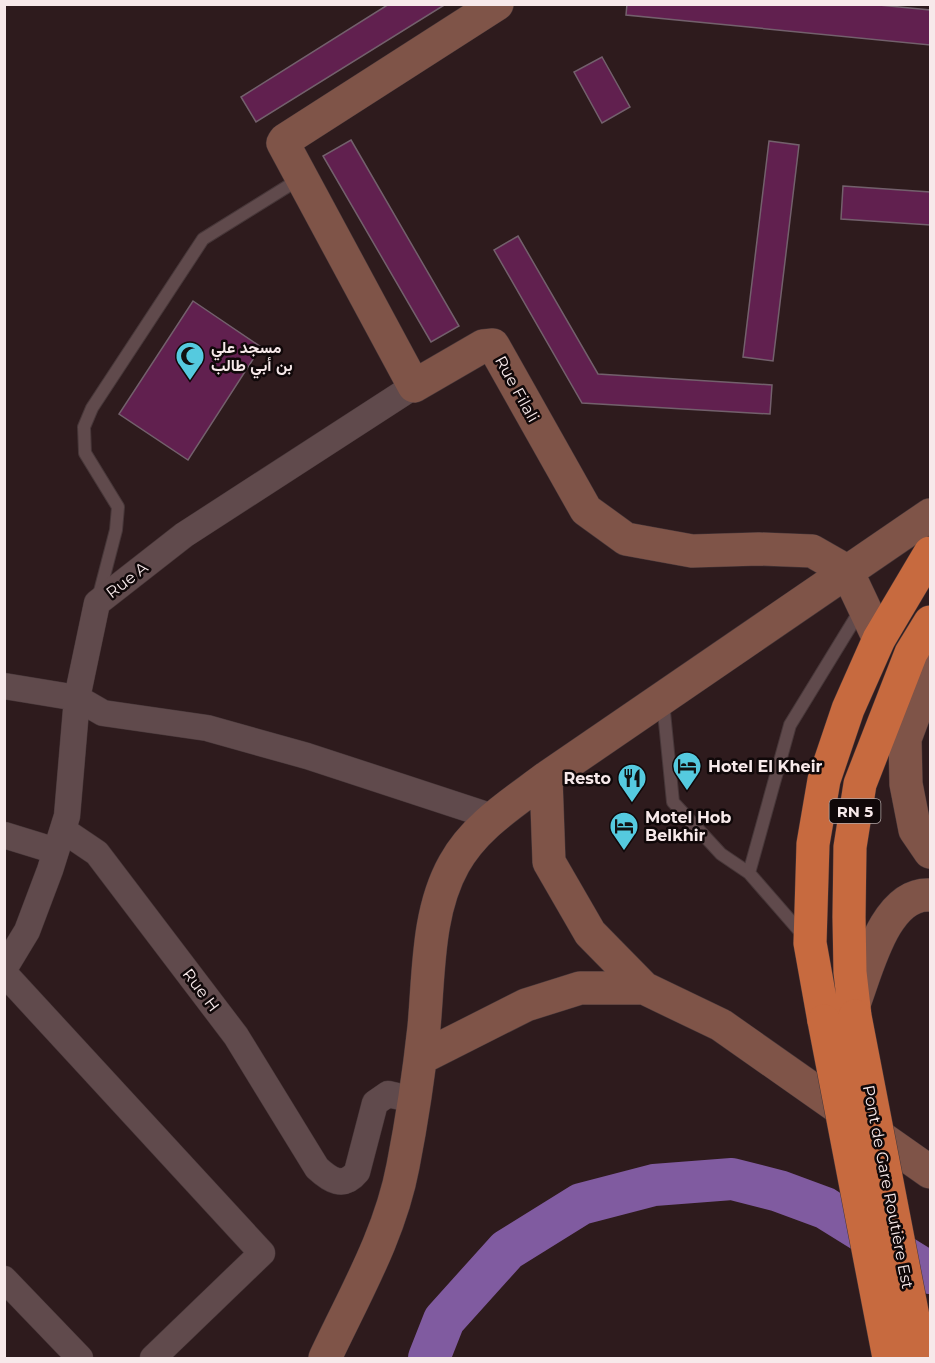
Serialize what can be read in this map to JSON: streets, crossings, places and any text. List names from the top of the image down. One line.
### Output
{"streets":{"highway":["RN 5","Pont de Gare Routière Est"],"street":["Rue Filali","Rue A","Rue H"]},"crossings":[["Rue Filali","Rue A"],["Rue A","Rue H"],["RN 5","Pont de Gare Routière Est"]],"places":{"mosque":["مسجد علي بن أبي طالب"],"hotel":["Hotel El Kheir","Motel Hob Belkhir"],"restaurant":["Resto"]}}
